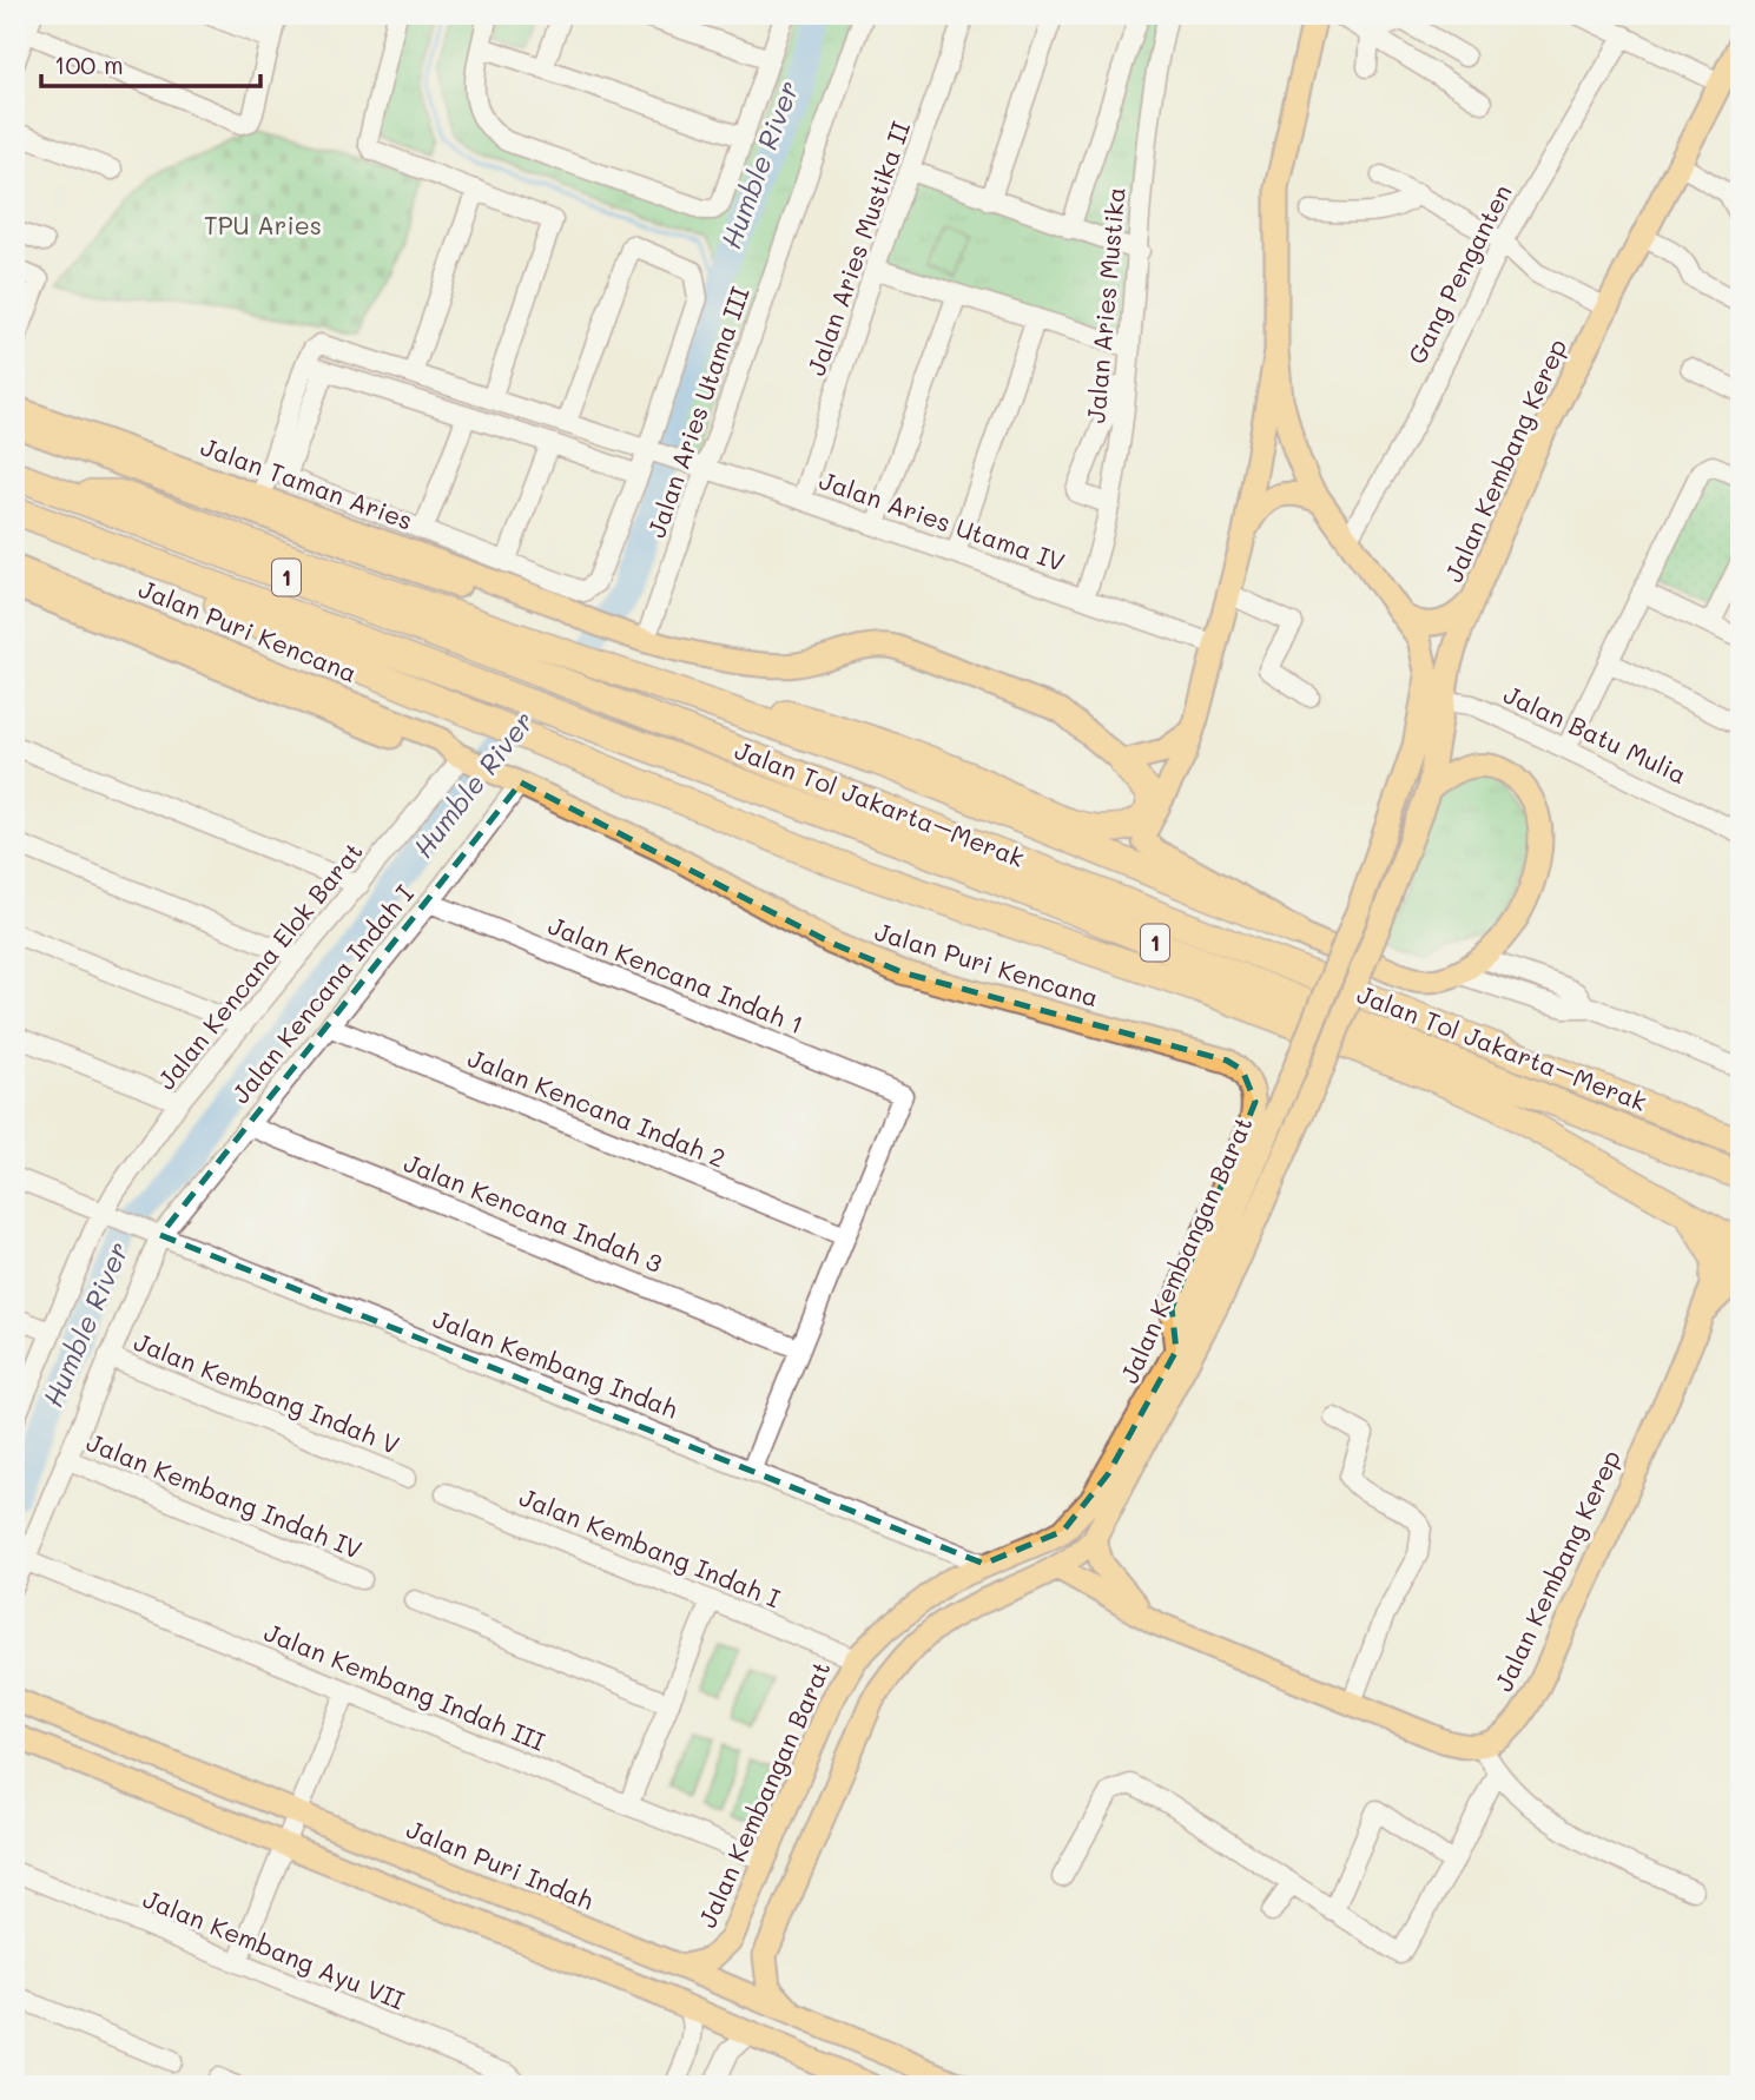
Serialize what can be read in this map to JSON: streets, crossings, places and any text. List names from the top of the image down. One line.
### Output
{"streets":{"highway":["1","Jalan Tol Jakarta–Merak"],"main road":["Jalan Kembang Kerep","Jalan Taman Aries","Jalan Puri Kencana","Jalan Kembangan Barat","Jalan Puri Indah"],"street":["Jalan Aries Mustika II","Gang Penganten","Jalan Aries Mustika","Jalan Aries Utama III","Jalan Aries Utama IV","Jalan Batu Mulia","Jalan Kencana Elok Barat","Jalan Kencana Indah 1","Jalan Kencana Indah I","Jalan Kencana Indah 2","Jalan Kencana Indah 3","Jalan Kembang Indah","Jalan Kembang Indah V","Jalan Kembang Indah IV","Jalan Kembang Indah I","Jalan Kembang Indah III","Jalan Kembang Ayu VII"]},"crossings":[["Jalan Aries Mustika II","Jalan Aries Utama IV"],["Gang Penganten","Jalan Kembangan Barat"],["Jalan Aries Mustika","Jalan Aries Utama IV"],["Jalan Aries Utama III","Jalan Taman Aries"],["Jalan Aries Utama III","Jalan Aries Utama IV"],["Jalan Kembang Kerep","Jalan Batu Mulia"],["Jalan Kembang Kerep","Jalan Kembangan Barat"],["Jalan Puri Kencana","Jalan Kencana Elok Barat"],["Jalan Puri Kencana","Jalan Kencana Indah I"],["Jalan Puri Kencana","Jalan Kembangan Barat"],["Jalan Kencana Elok Barat","Jalan Kembang Indah"],["Jalan Kencana Indah 1","Jalan Kencana Indah I"],["Jalan Kencana Indah 1","Jalan Kencana Indah 2"],["Jalan Kencana Indah I","Jalan Kencana Indah 2"],["Jalan Kencana Indah I","Jalan Kencana Indah 3"],["Jalan Kencana Indah I","Jalan Kembang Indah"],["Jalan Kencana Indah I","Jalan Kembang Indah V"],["Jalan Kencana Indah I","Jalan Kembang Indah IV"],["Jalan Kencana Indah I","Jalan Kembang Indah III"],["Jalan Kembangan Barat","Jalan Kembang Indah"],["Jalan Kembangan Barat","Jalan Kembang Indah I"],["Jalan Kembangan Barat","Jalan Kembang Indah III"],["Jalan Kembangan Barat","Jalan Puri Indah"]],"water":["Humble River"],"parks":["TPU Aries"],"scale_bar":"100 m"}
